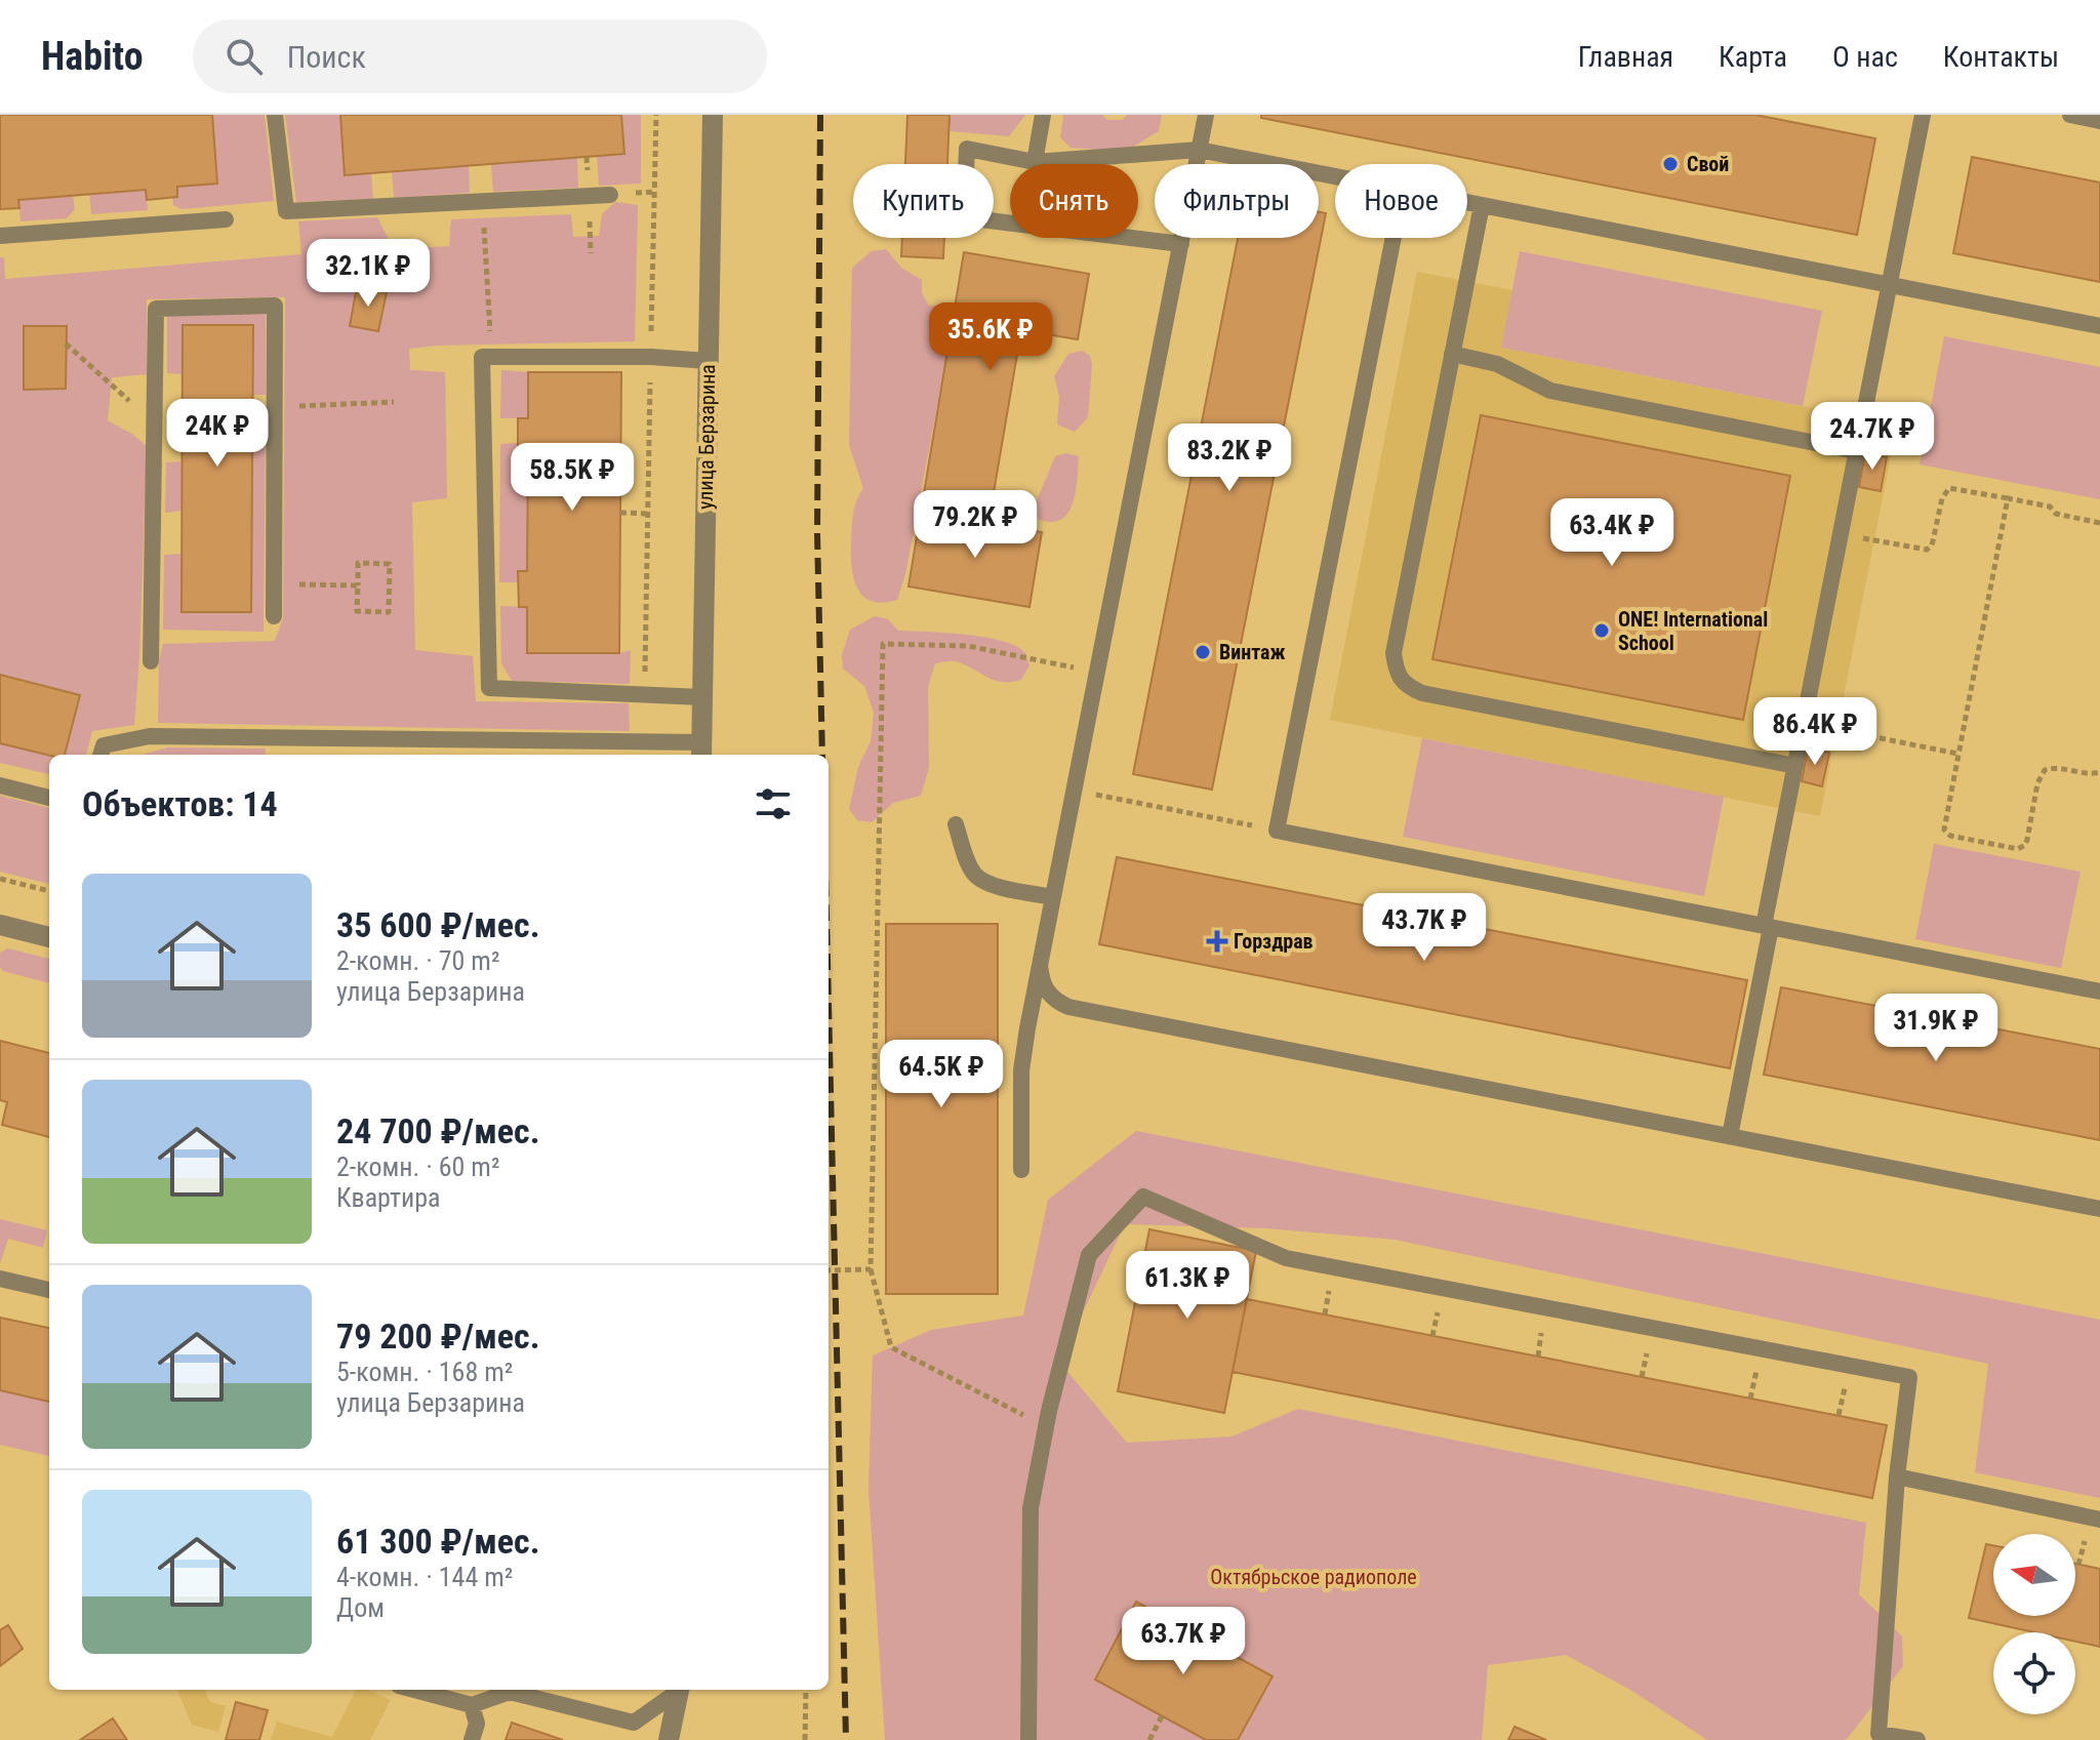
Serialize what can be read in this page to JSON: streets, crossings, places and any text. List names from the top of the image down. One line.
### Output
{"streets":{"street":["улица Берзарина"]},"parks":["Октябрьское радиополе"],"places":{"other":["Свой","ONE! International School","Винтаж"],"health":["Горздрав"]},"north":"left","page":{"header":"Habito","search":"Поиск","nav":["Главная","Карта","О нас","Контакты"],"chip":["Купить","Снять","Фильтры","Новое"],"price":["32.1K ₽","35.6K ₽","24K ₽","24.7K ₽","83.2K ₽","58.5K ₽","79.2K ₽","63.4K ₽","86.4K ₽","43.7K ₽","31.9K ₽","64.5K ₽","61.3K ₽","63.7K ₽"],"heading":"Объектов: 14","list":[{"name":"35 600 ₽/мес.","note":"2-комн. · 70 m² · улица Берзарина"},{"name":"24 700 ₽/мес.","note":"2-комн. · 60 m² · Квартира"},{"name":"79 200 ₽/мес.","note":"5-комн. · 168 m² · улица Берзарина"},{"name":"61 300 ₽/мес.","note":"4-комн. · 144 m² · Дом"}]}}
